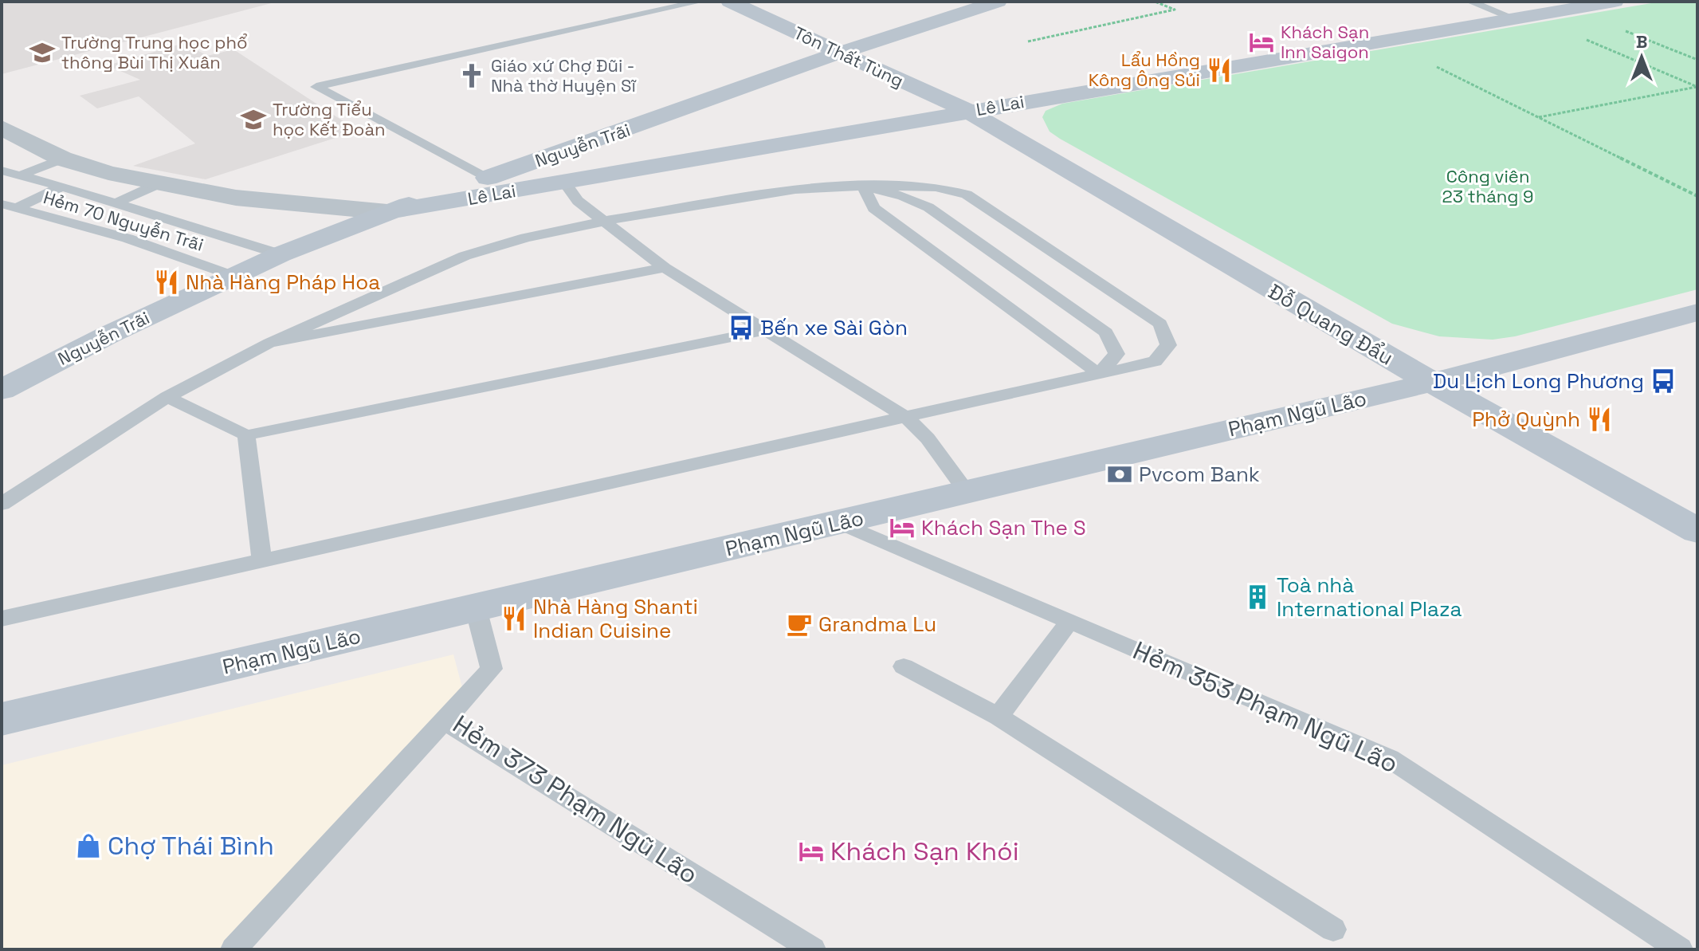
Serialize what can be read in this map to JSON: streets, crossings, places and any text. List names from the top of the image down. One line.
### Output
{"streets":{"main road":["Tôn Thất Tùng","Lê Lai","Nguyễn Trãi","Ðỗ Quang Ðẩu","Phạm Ngũ Lão"],"lane":["Hẻm 70 Nguyễn Trãi","Hẻm 353 Phạm Ngũ Lão","Hẻm 373 Phạm Ngũ Lão"]},"crossings":[["Tôn Thất Tùng","Lê Lai"],["Tôn Thất Tùng","Nguyễn Trãi"],["Tôn Thất Tùng","Ðỗ Quang Ðẩu"],["Lê Lai","Nguyễn Trãi"],["Lê Lai","Ðỗ Quang Ðẩu"],["Nguyễn Trãi","Hẻm 70 Nguyễn Trãi"],["Ðỗ Quang Ðẩu","Phạm Ngũ Lão"],["Phạm Ngũ Lão","Hẻm 353 Phạm Ngũ Lão"],["Phạm Ngũ Lão","Hẻm 373 Phạm Ngũ Lão"]],"parks":["Công viên 23 tháng 9"],"places":{"hotel":["Khách Sạn Inn Saigon","Khách Sạn The S","Khách Sạn Khói"],"school or university":["Trường Trung học phổ thông Bùi Thị Xuân","Trường Tiểu học Kết Đoàn"],"restaurant":["Lẩu Hồng Kông Ông Sủi","Nhà Hàng Pháp Hoa","Phở Quỳnh","Nhà Hàng Shanti Indian Cuisine"],"church":["Giáo xứ Chợ Đũi - Nhà thờ Huyện Sĩ"],"bus stop":["Bến xe Sài Gòn","Du Lịch Long Phương"],"bank":["Pvcom Bank"],"building":["Toà nhà International Plaza"],"cafe":["Grandma Lu"],"shop":["Chợ Thái Bình"]},"north":"top"}
